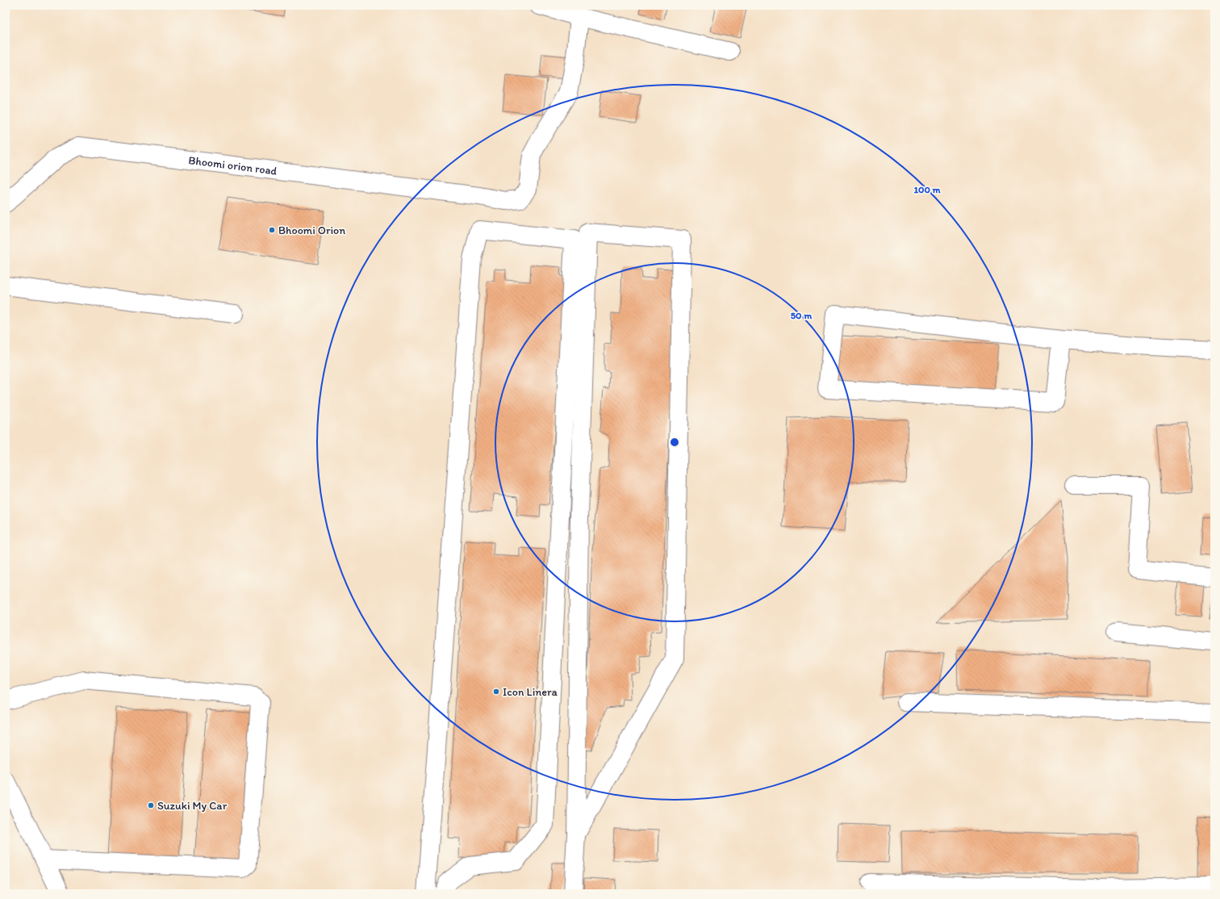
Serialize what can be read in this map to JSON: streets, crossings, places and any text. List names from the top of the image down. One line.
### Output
{"streets":{"street":["Bhoomi orion road"]},"places":["Bhoomi Orion","Icon Linera","Suzuki My Car"],"rings":["100 m","50 m"]}
